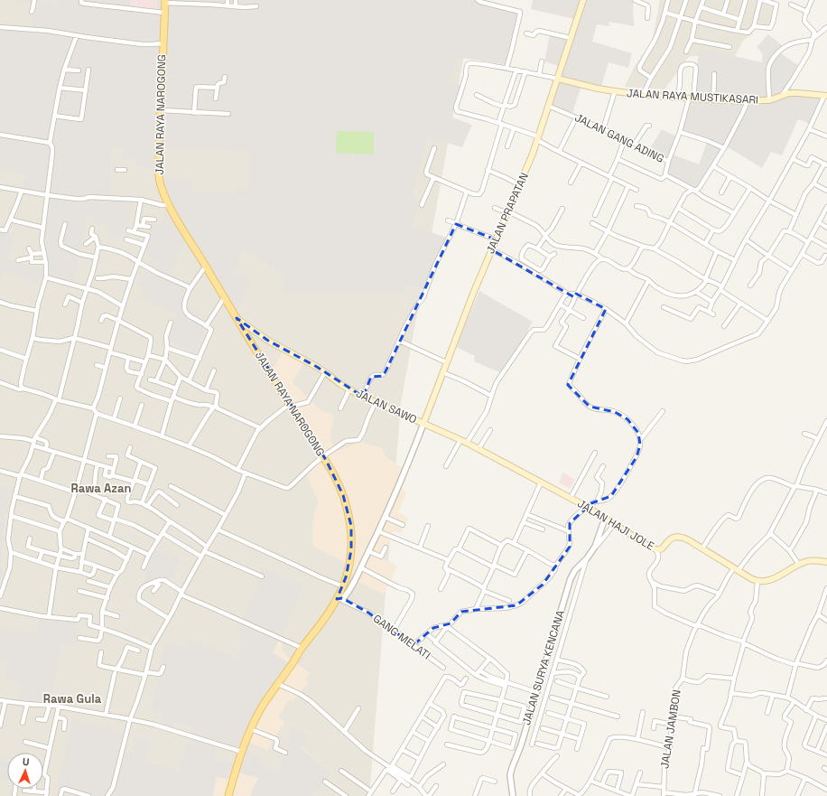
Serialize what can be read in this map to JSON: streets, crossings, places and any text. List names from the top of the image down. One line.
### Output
{"streets":{"main road":["JALAN RAYA MUSTIKASARI","JALAN RAYA NAROGONG","JALAN PRAPATAN","JALAN SAWO","JALAN HAJI JOLE"],"street":["JALAN GANG ADING","GANG MELATI","JALAN SURYA KENCANA","JALAN JAMBON"]},"crossings":[["JALAN RAYA MUSTIKASARI","JALAN PRAPATAN"],["JALAN RAYA NAROGONG","JALAN SAWO"],["JALAN RAYA NAROGONG","GANG MELATI"],["JALAN GANG ADING","JALAN PRAPATAN"],["JALAN PRAPATAN","JALAN SAWO"],["JALAN PRAPATAN","JALAN HAJI JOLE"],["JALAN SAWO","JALAN HAJI JOLE"],["JALAN SAWO","GANG MELATI"],["JALAN HAJI JOLE","JALAN SURYA KENCANA"],["JALAN HAJI JOLE","JALAN JAMBON"]],"districts":["Rawa Azan","Rawa Gula"],"north":"top"}
